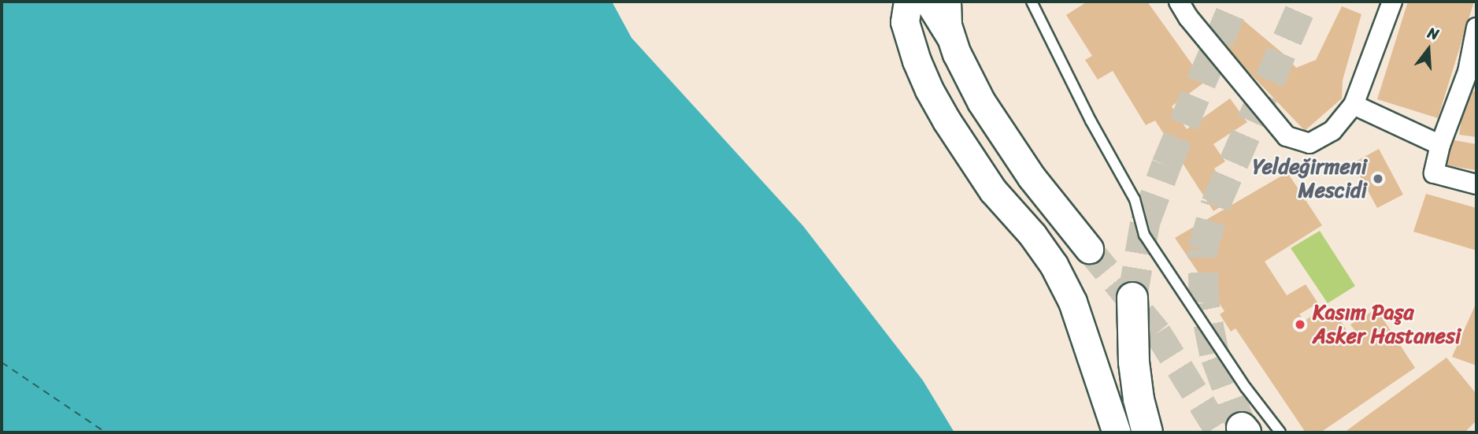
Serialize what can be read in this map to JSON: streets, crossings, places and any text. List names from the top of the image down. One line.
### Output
{"places":["Yeldeğirmeni Mescidi","Kasım Paşa Asker Hastanesi"],"north":"top"}
